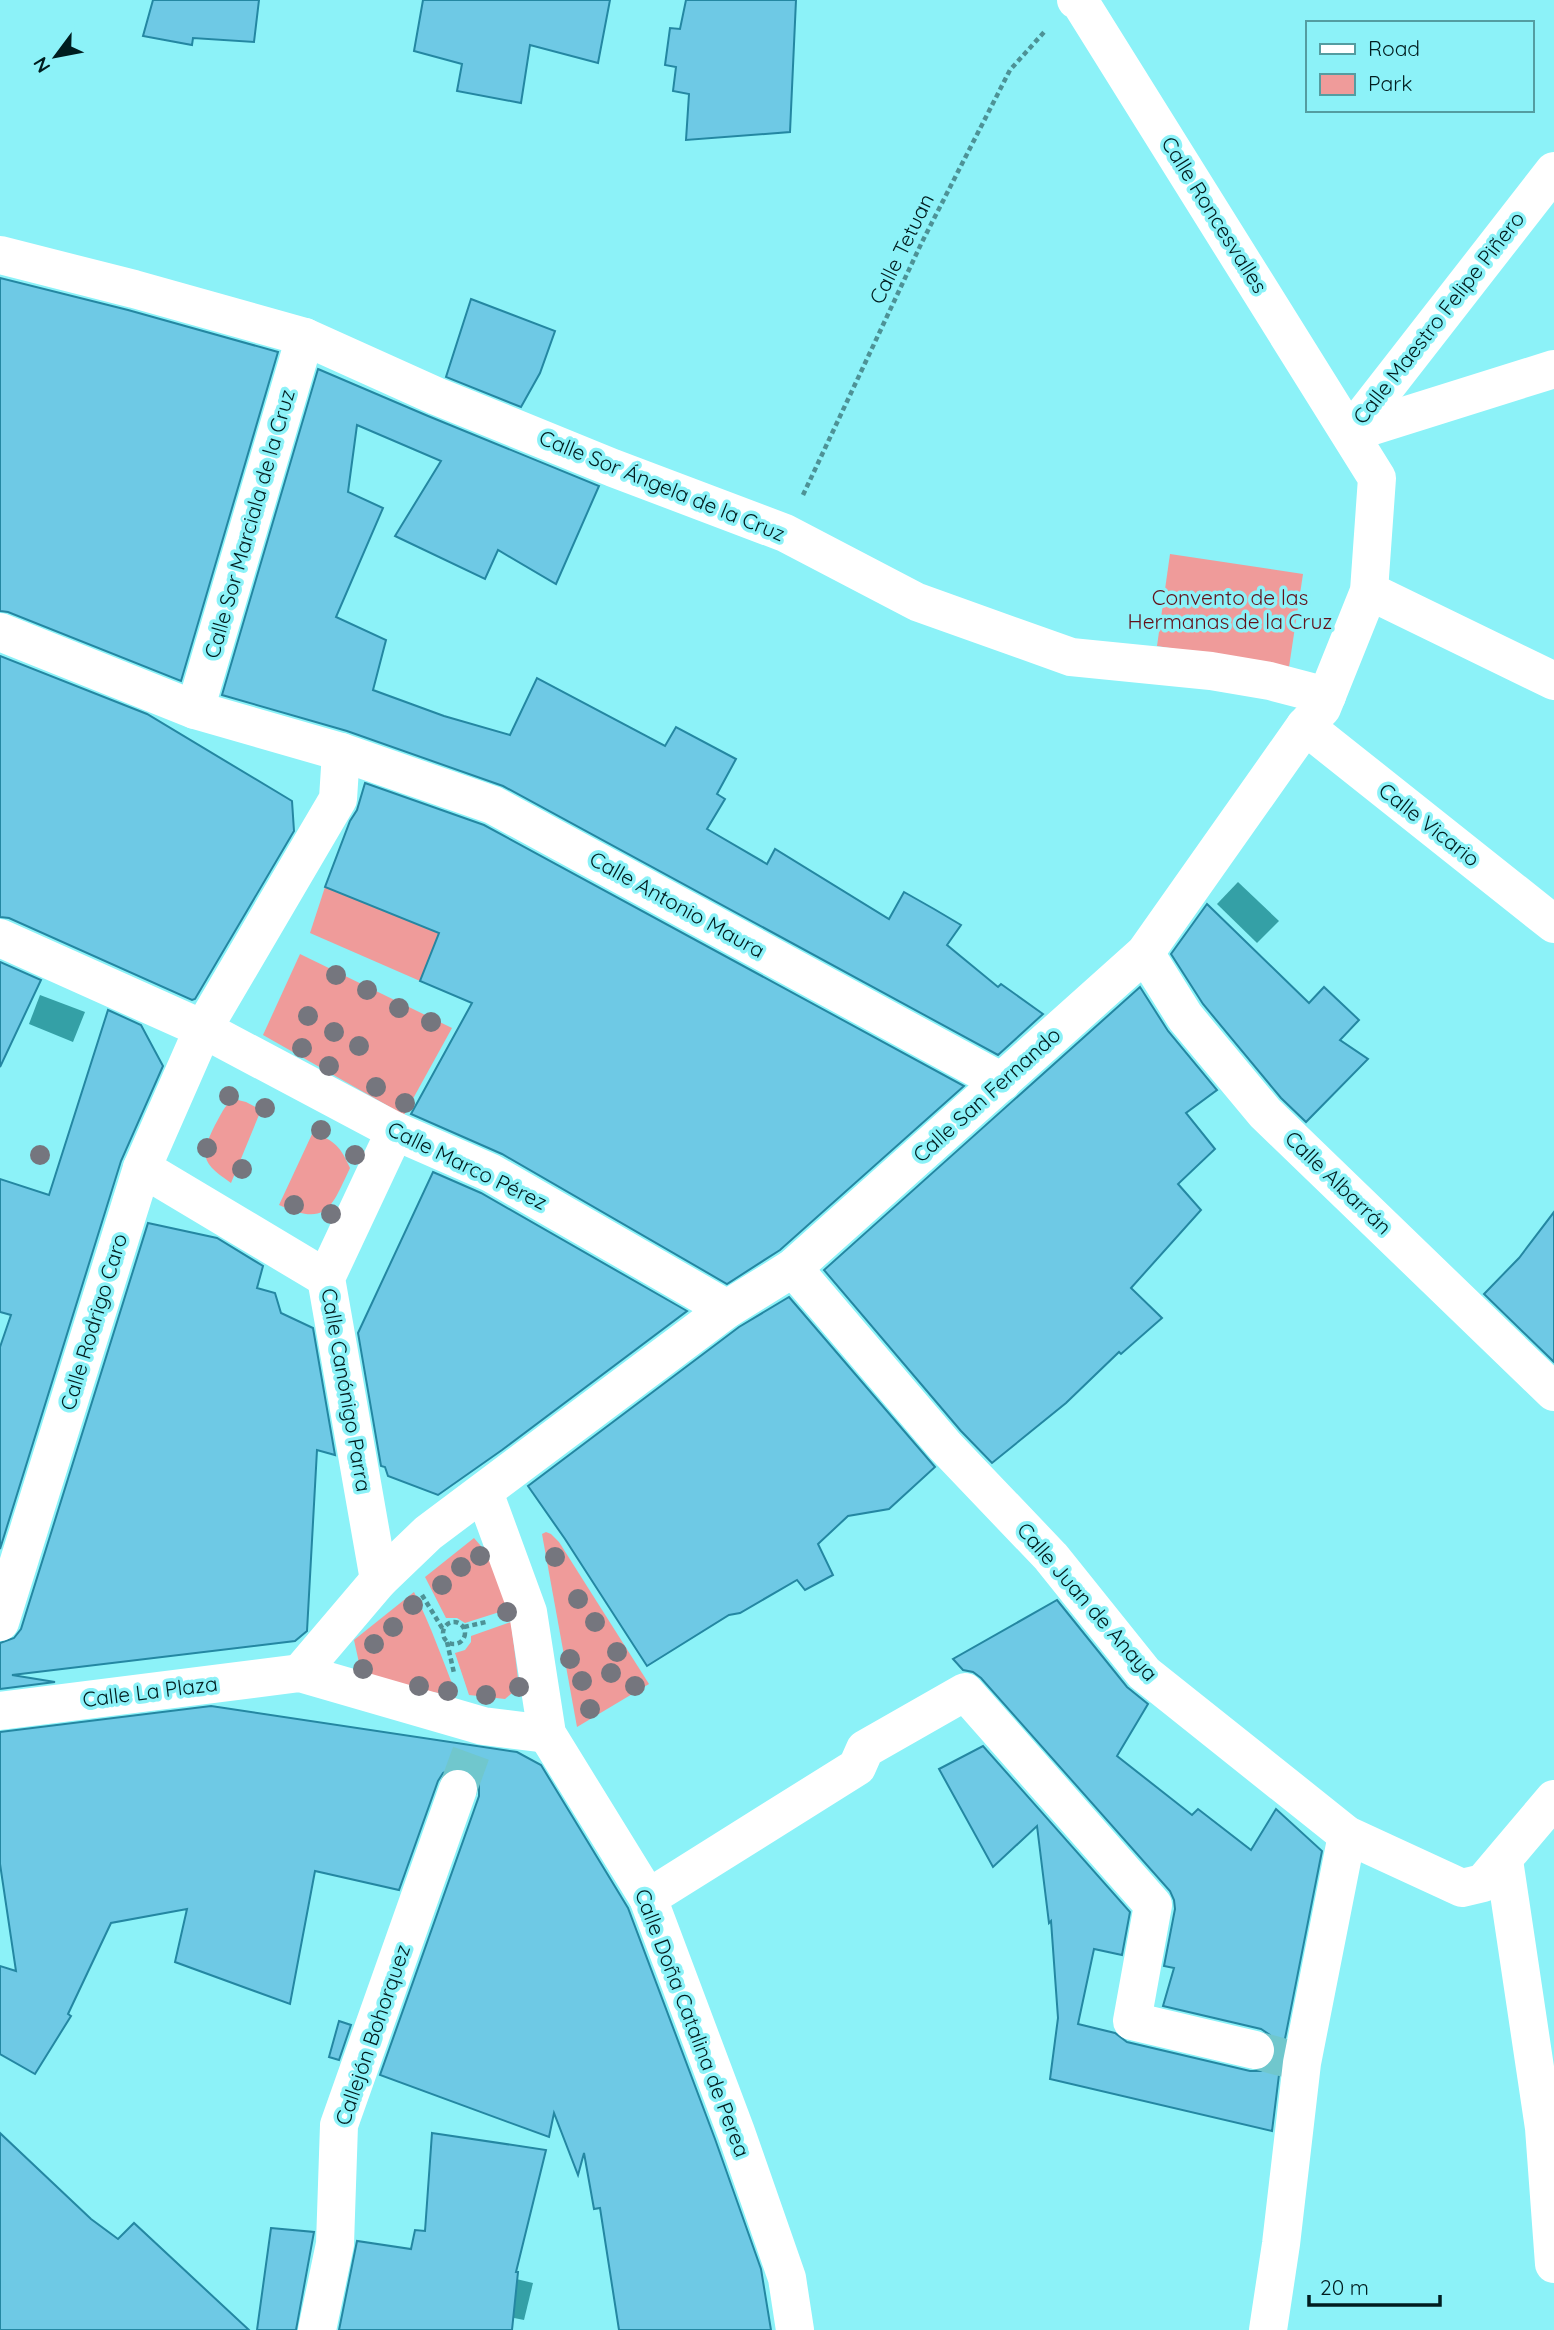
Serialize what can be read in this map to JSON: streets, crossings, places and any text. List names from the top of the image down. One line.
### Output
{"streets":{"street":["Calle Roncesvalles","Calle Maestro Felipe Piñero","Calle Sor Ángela de la Cruz","Calle Sor Marciala de la Cruz","Calle Vicario","Calle Antonio Maura","Calle San Fernando","Calle Marco Pérez","Calle Albarrán","Calle Rodrigo Caro","Calle Canónigo Parra","Calle Juan de Anaya","Calle La Plaza","Calle Doña Catalina de Perea","Callejón Bohorquez"],"path":["Calle Tetuan"]},"crossings":[["Calle Roncesvalles","Calle Tetuan"],["Calle Roncesvalles","Calle Maestro Felipe Piñero"],["Calle Roncesvalles","Calle San Fernando"],["Calle Tetuan","Calle Sor Ángela de la Cruz"],["Calle Sor Ángela de la Cruz","Calle Sor Marciala de la Cruz"],["Calle Sor Ángela de la Cruz","Calle San Fernando"],["Calle Sor Marciala de la Cruz","Calle Antonio Maura"],["Calle Vicario","Calle San Fernando"],["Calle Antonio Maura","Calle San Fernando"],["Calle Antonio Maura","Calle Rodrigo Caro"],["Calle San Fernando","Calle Marco Pérez"],["Calle San Fernando","Calle Albarrán"],["Calle San Fernando","Calle Canónigo Parra"],["Calle San Fernando","Calle Juan de Anaya"],["Calle San Fernando","Calle La Plaza"],["Calle Marco Pérez","Calle Rodrigo Caro"],["Calle Marco Pérez","Calle Canónigo Parra"]],"parks":["Convento de las Hermanas de la Cruz"],"legend":["Road","Park"],"scale_bar":"20 m","north":"bottom left"}
